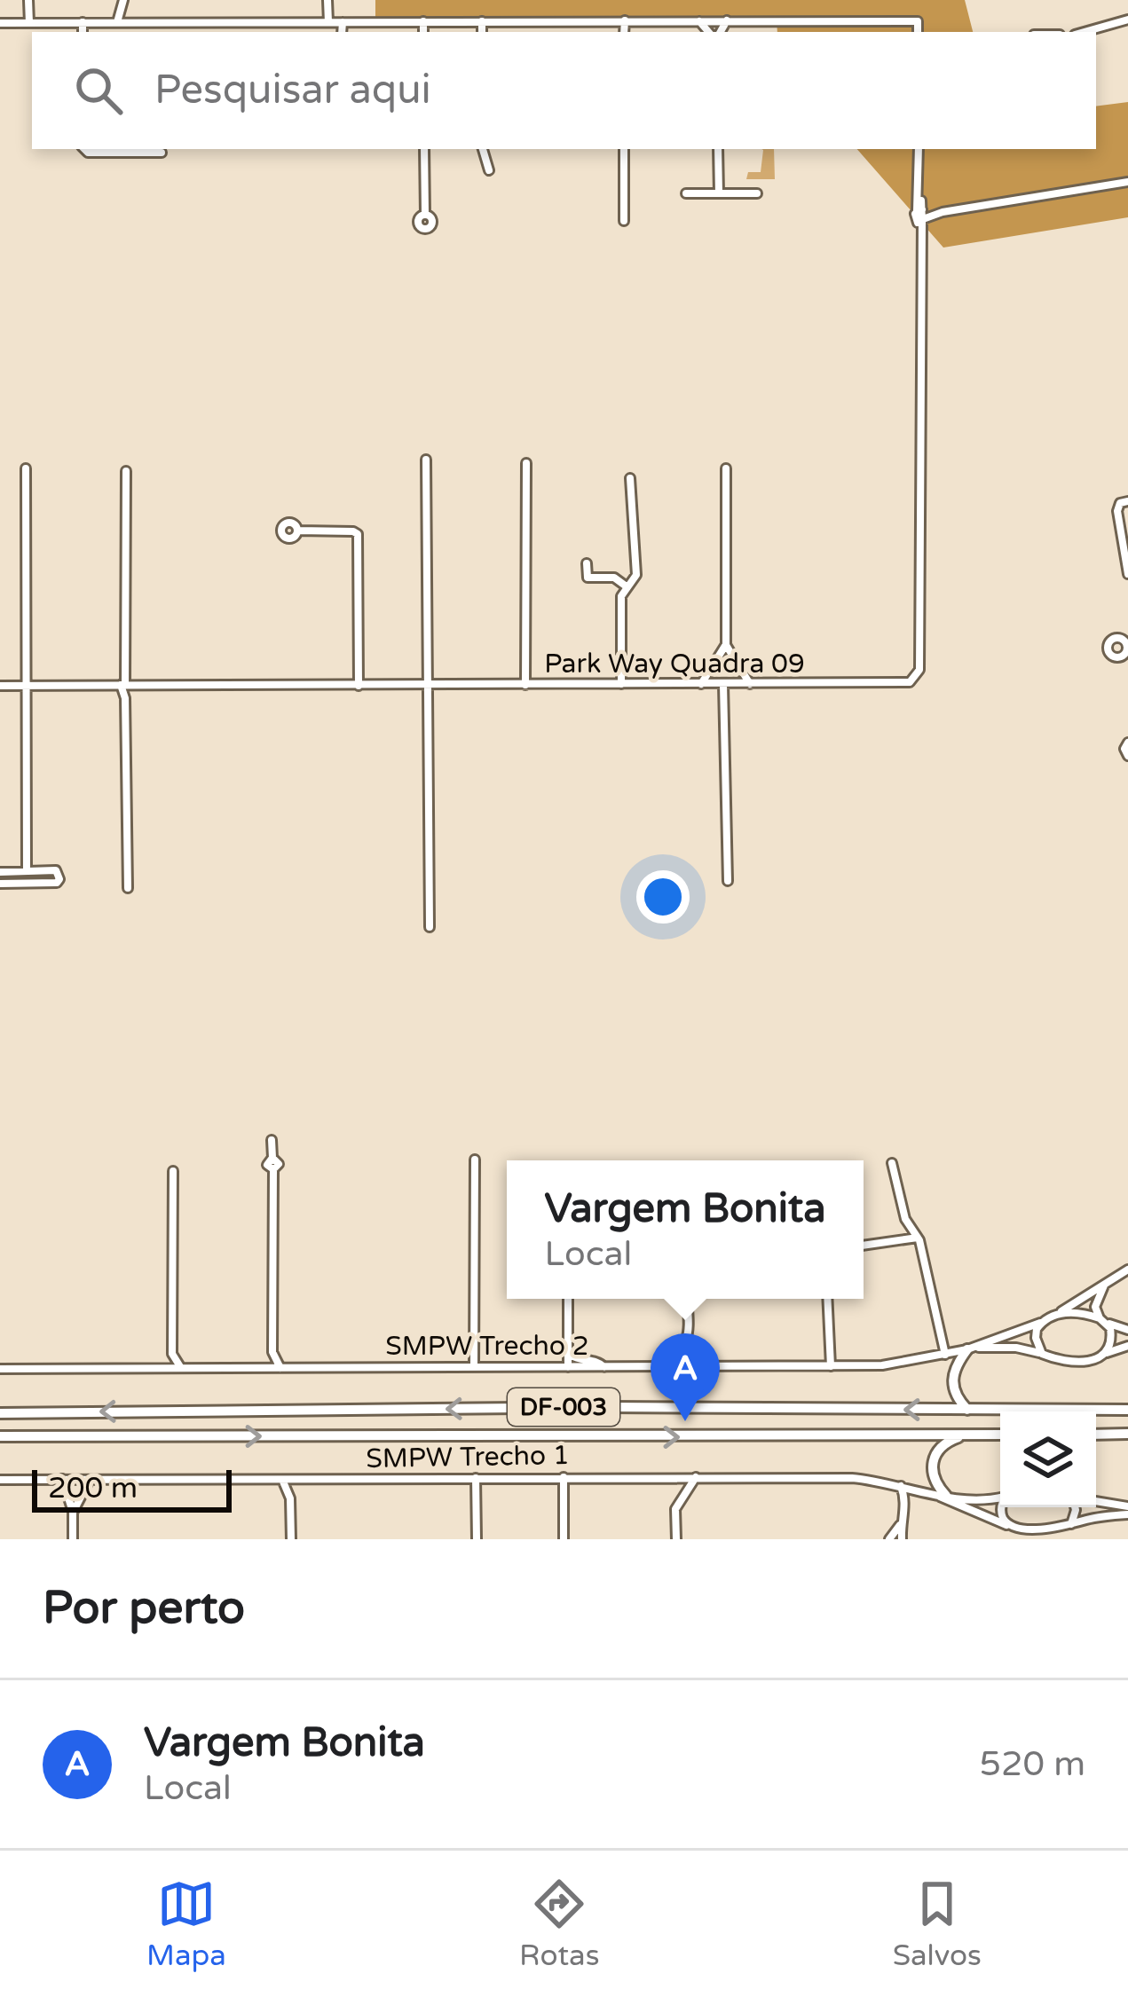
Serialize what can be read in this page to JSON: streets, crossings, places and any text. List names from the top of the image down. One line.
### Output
{"streets":{"highway":["DF-003"],"street":["Park Way Quadra 09","SMPW Trecho 2","SMPW Trecho 1"]},"scale_bar":"200 m","page":{"search":"Pesquisar aqui","popup":["Vargem Bonita","Local"],"pins":"A","scale":"200 m","heading":"Por perto","list":[{"mark":"A","name":"Vargem Bonita","note":"Local","value":"520 m"}],"nav":["Mapa","Rotas","Salvos"]}}
